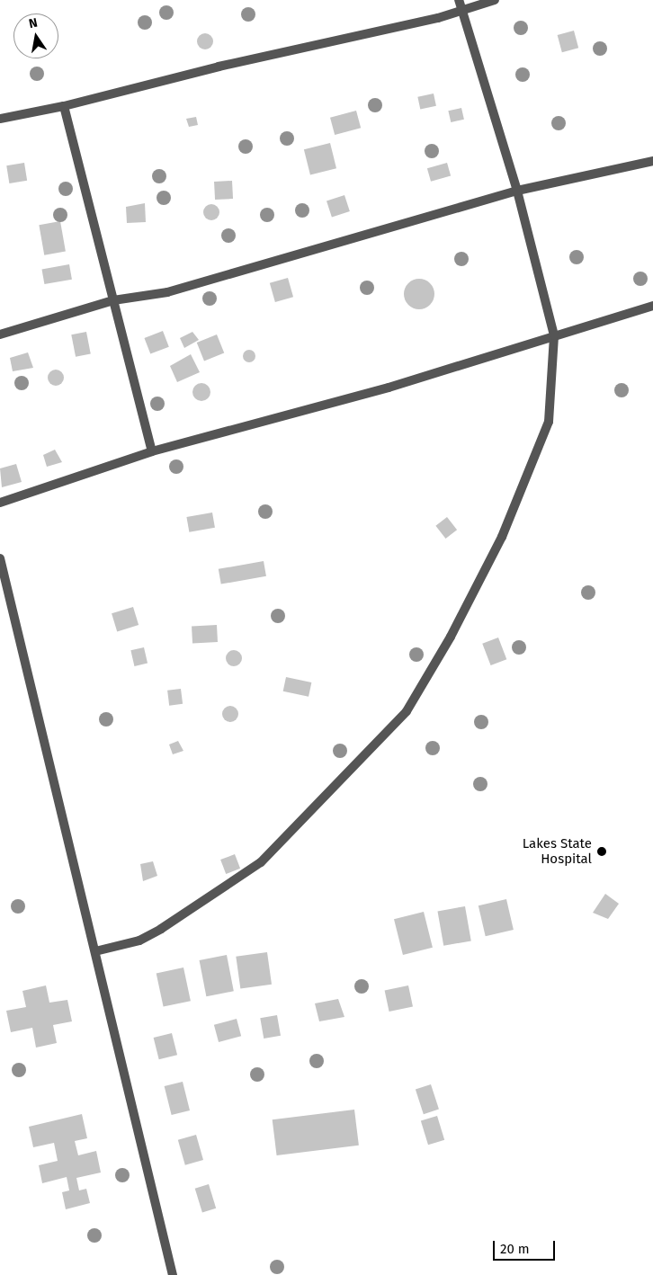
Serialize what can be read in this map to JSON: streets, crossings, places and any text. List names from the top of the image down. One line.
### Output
{"places":["Lakes State Hospital"],"scale_bar":"20 m","north":"top"}
